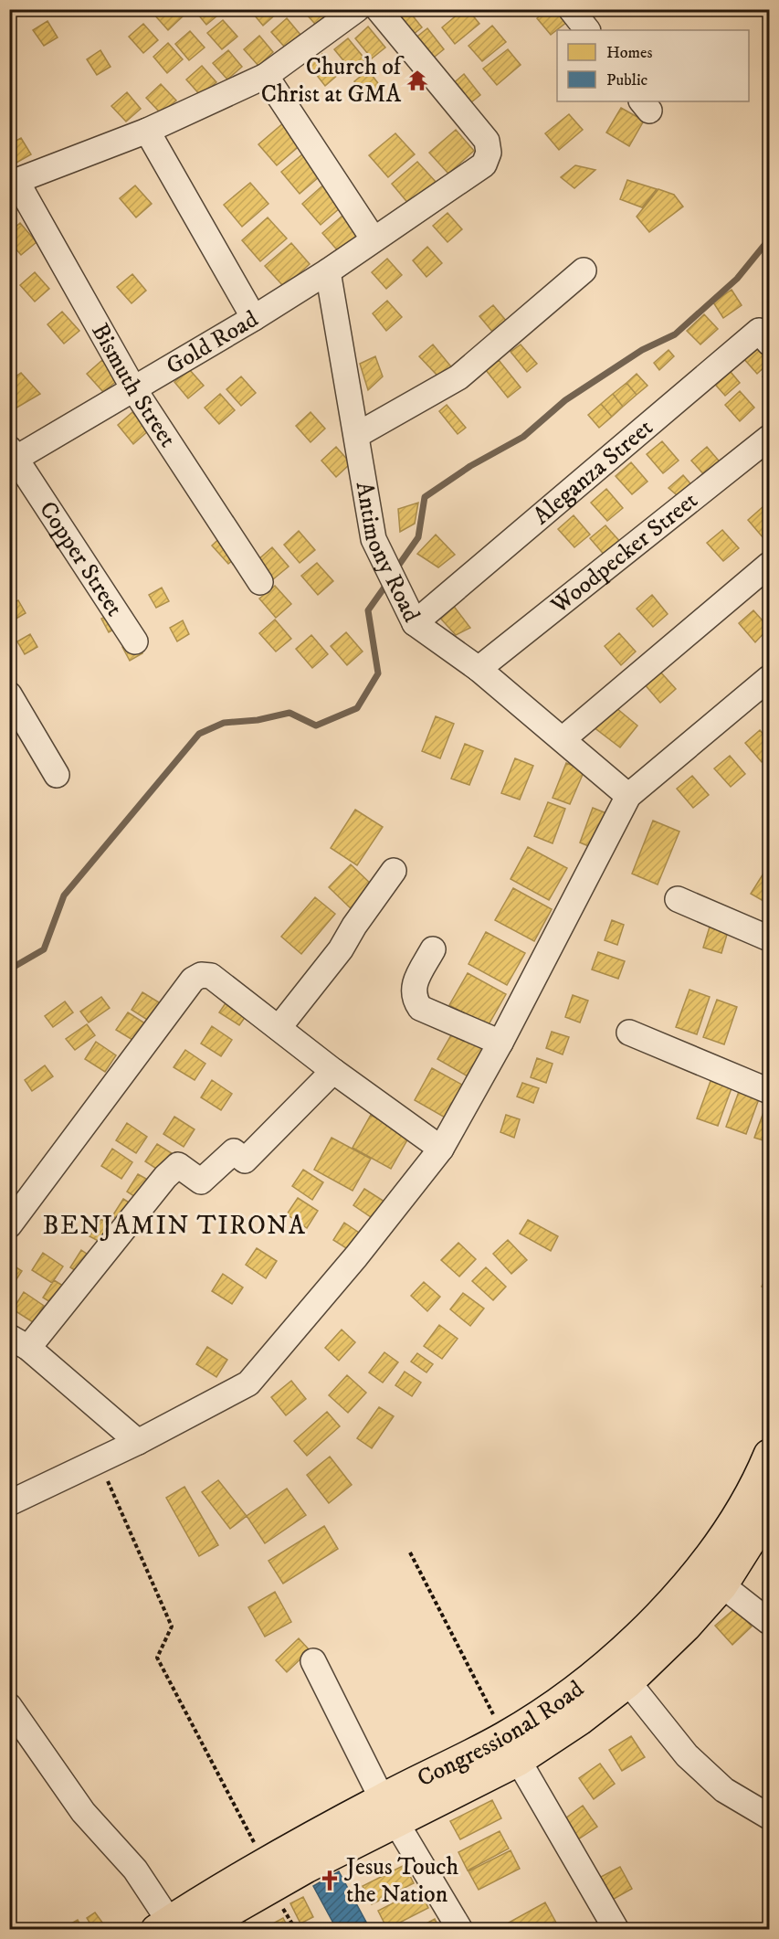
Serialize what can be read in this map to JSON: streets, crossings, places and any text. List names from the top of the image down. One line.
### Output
{"streets":{"main road":["Congressional Road"],"street":["Gold Road","Bismuth Street","Aleganza Street","Antimony Road","Woodpecker Street","Copper Street"]},"crossings":[["Gold Road","Bismuth Street"],["Gold Road","Antimony Road"],["Gold Road","Copper Street"],["Aleganza Street","Antimony Road"],["Antimony Road","Woodpecker Street"]],"districts":["BENJAMIN TIRONA"],"places":{"temple":["Church of Christ at GMA"],"church":["Jesus Touch the Nation"]},"legend":["Homes","Public"]}
